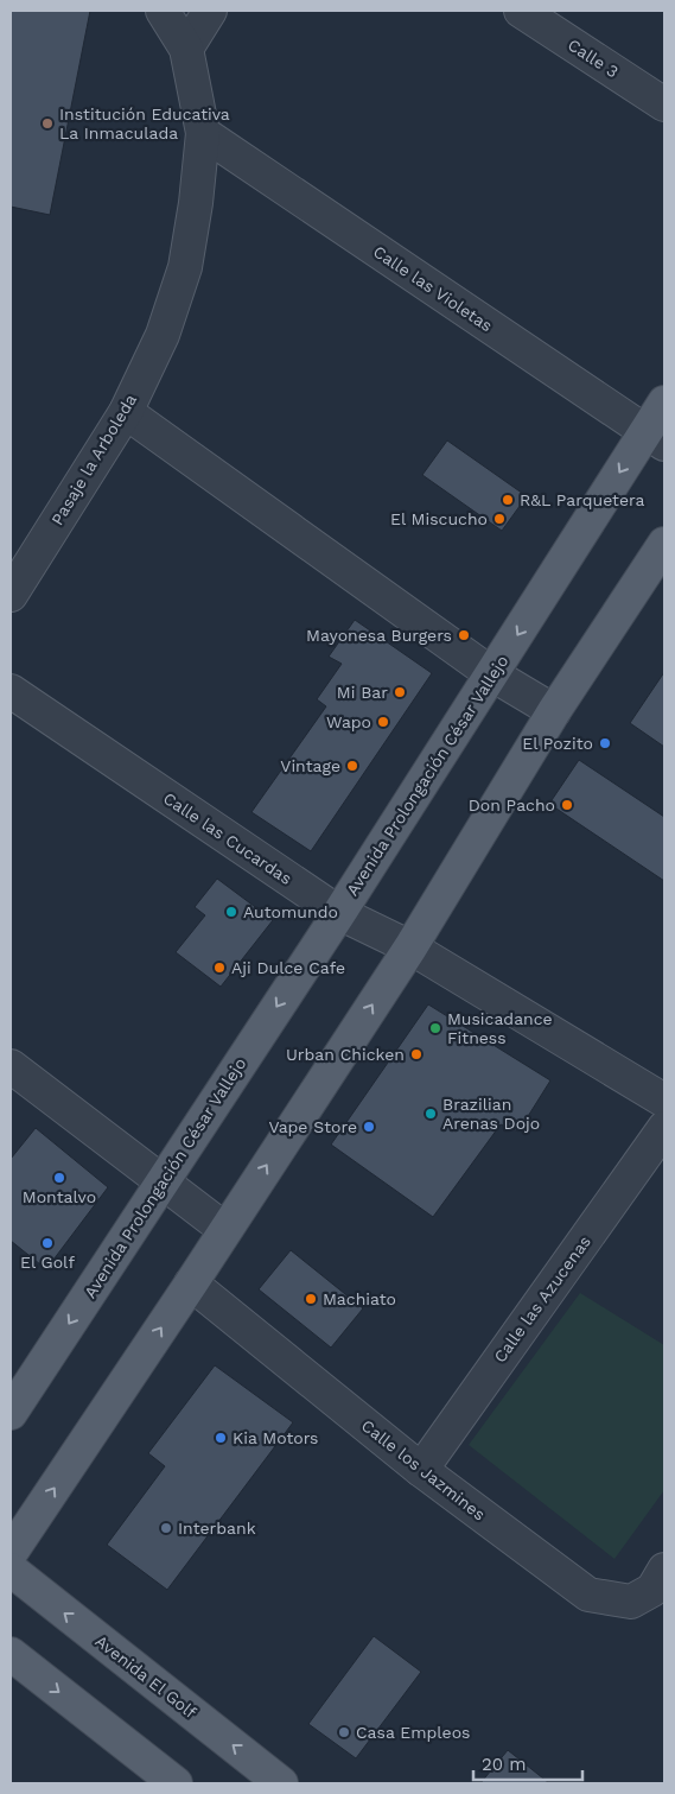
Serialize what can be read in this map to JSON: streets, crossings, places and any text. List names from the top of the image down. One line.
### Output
{"streets":{"main road":["Avenida Prolongación César Vallejo","Avenida El Golf"],"street":["Calle 3","Calle las Violetas","Pasaje la Arboleda","Calle las Cucardas","Calle las Azucenas","Calle los Jazmines"]},"crossings":[["Calle las Violetas","Pasaje la Arboleda"],["Calle las Violetas","Avenida Prolongación César Vallejo"],["Avenida Prolongación César Vallejo","Calle las Cucardas"],["Calle las Azucenas","Calle los Jazmines"]],"places":["Institución Educativa La Inmaculada","R&L Parquetera","El Miscucho","Mayonesa Burgers","Mi Bar","Wapo","El Pozito","Vintage","Don Pacho","Automundo","Aji Dulce Cafe","Musicadance Fitness","Urban Chicken","Brazilian Arenas Dojo","Vape Store","Montalvo","El Golf","Machiato","Kia Motors","Interbank","Casa Empleos"],"scale_bar":"20 m"}
